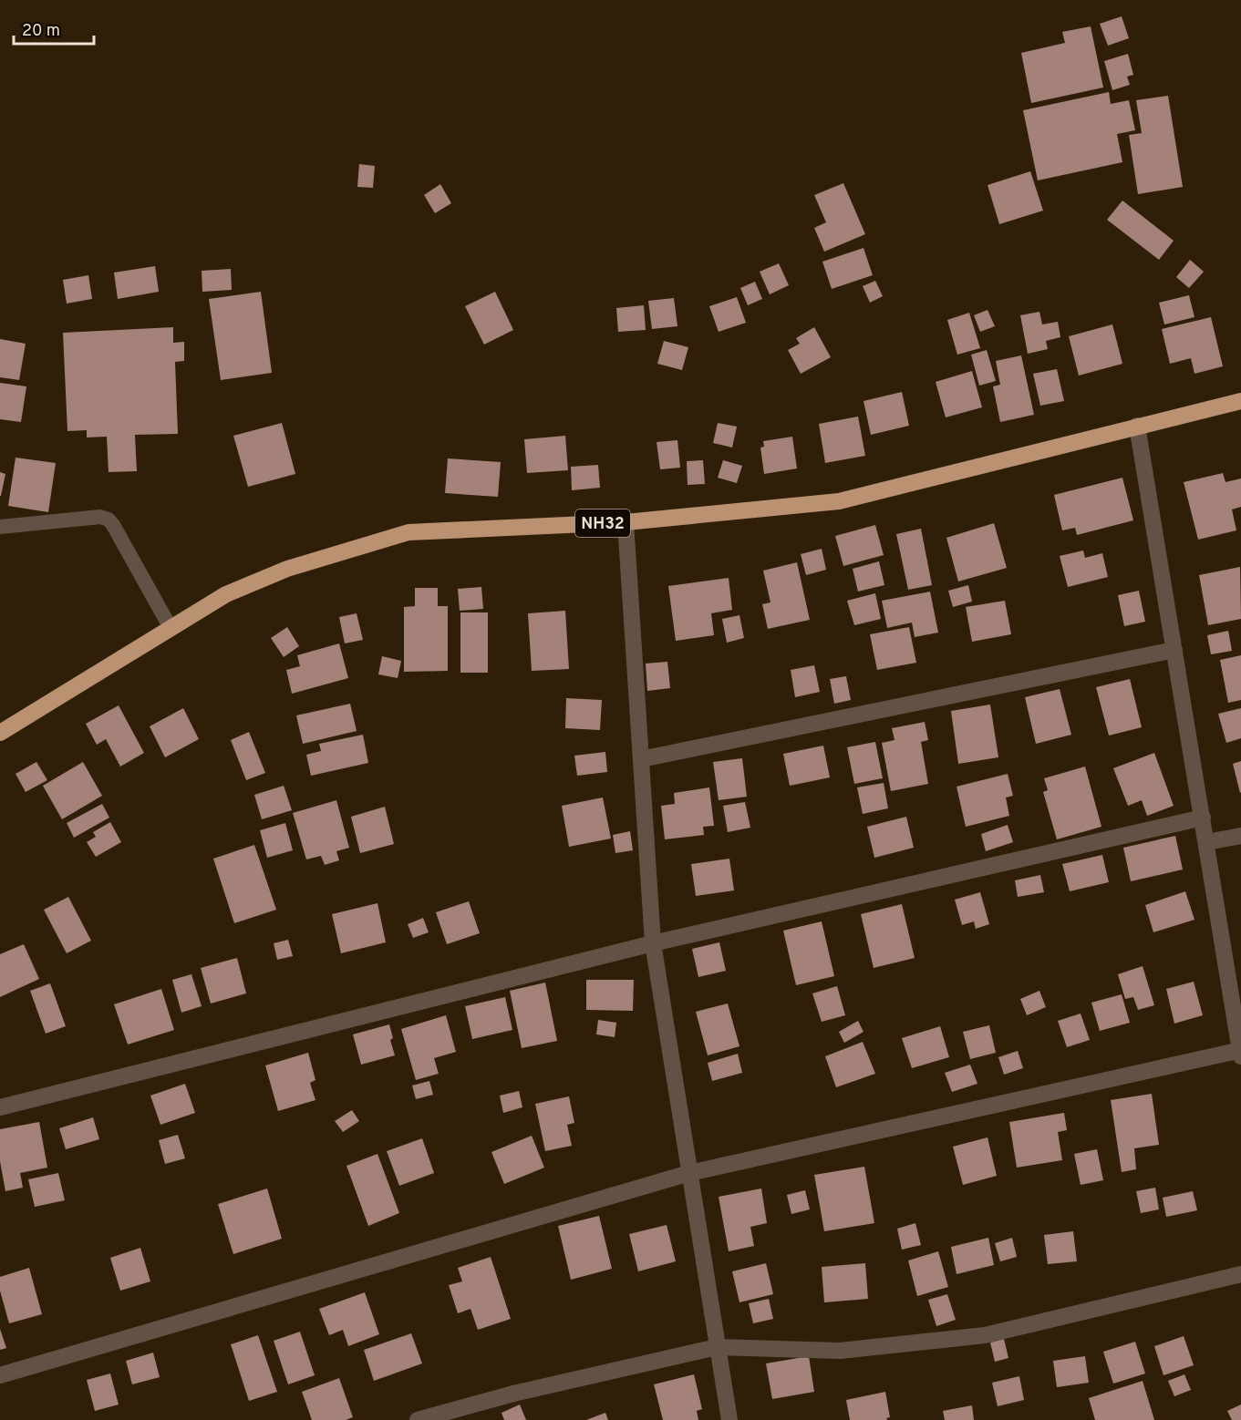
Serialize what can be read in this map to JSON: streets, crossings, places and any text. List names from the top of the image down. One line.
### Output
{"streets":{"highway":["NH32"]},"scale_bar":"20 m"}
